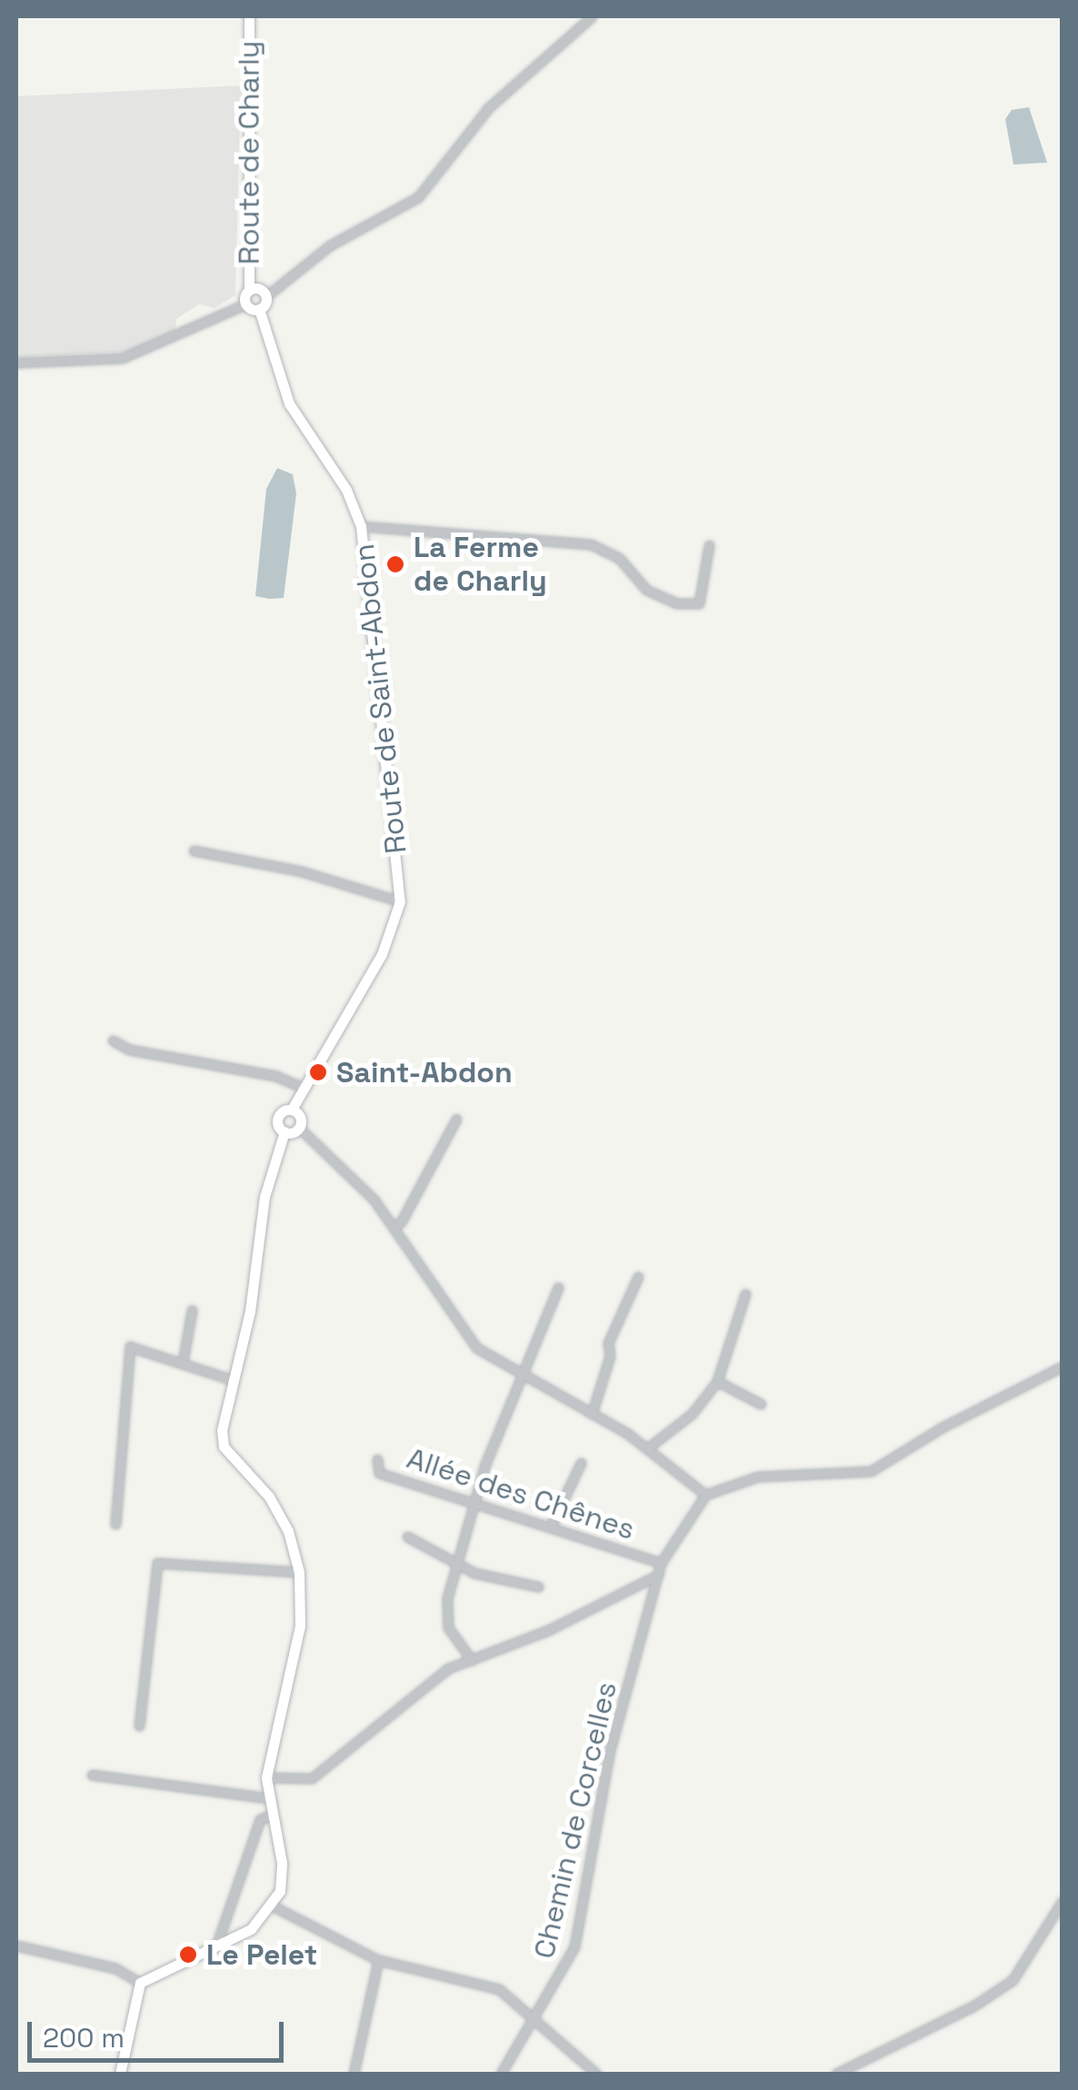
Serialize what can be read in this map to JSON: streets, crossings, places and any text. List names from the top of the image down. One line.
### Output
{"streets":{"main road":["Route de Charly","Route de Saint-Abdon"],"street":["Allée des Chênes","Chemin de Corcelles"]},"crossings":[["Allée des Chênes","Chemin de Corcelles"]],"places":["La Ferme de Charly","Saint-Abdon","Le Pelet"],"scale_bar":"200 m"}
